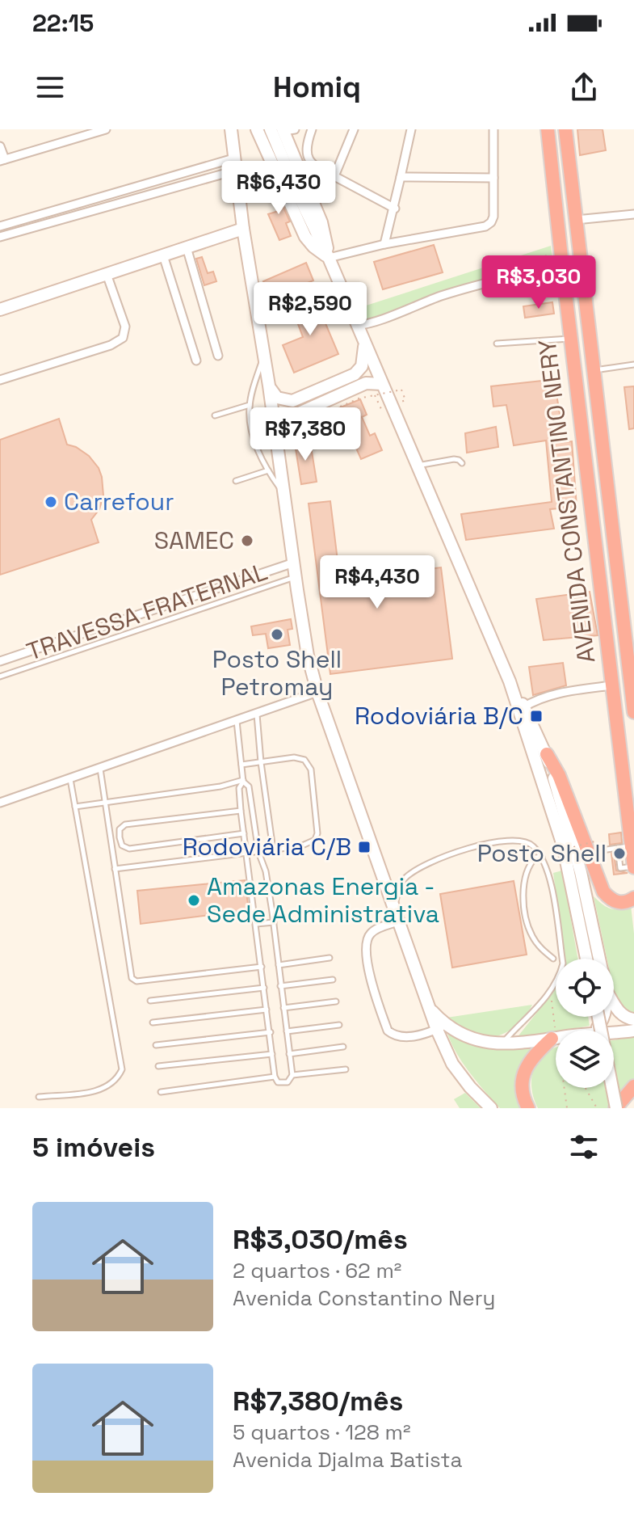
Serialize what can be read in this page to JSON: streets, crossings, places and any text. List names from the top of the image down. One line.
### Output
{"streets":{"highway":["AVENIDA CONSTANTINO NERY"],"street":["TRAVESSA FRATERNAL"]},"places":{"other":["Carrefour","SAMEC","Posto Shell Petromay","Posto Shell","Amazonas Energia - Sede Administrativa"],"transit":["Rodoviária B/C","Rodoviária C/B"]},"page":{"status":"22:15","header":"Homiq","price":["R$6,430","R$3,030","R$2,590","R$7,380","R$4,430"],"heading":"5 imóveis","list":[{"name":"R$3,030/mês","note":"2 quartos · 62 m² · Avenida Constantino Nery"},{"name":"R$7,380/mês","note":"5 quartos · 128 m² · Avenida Djalma Batista"}]}}
